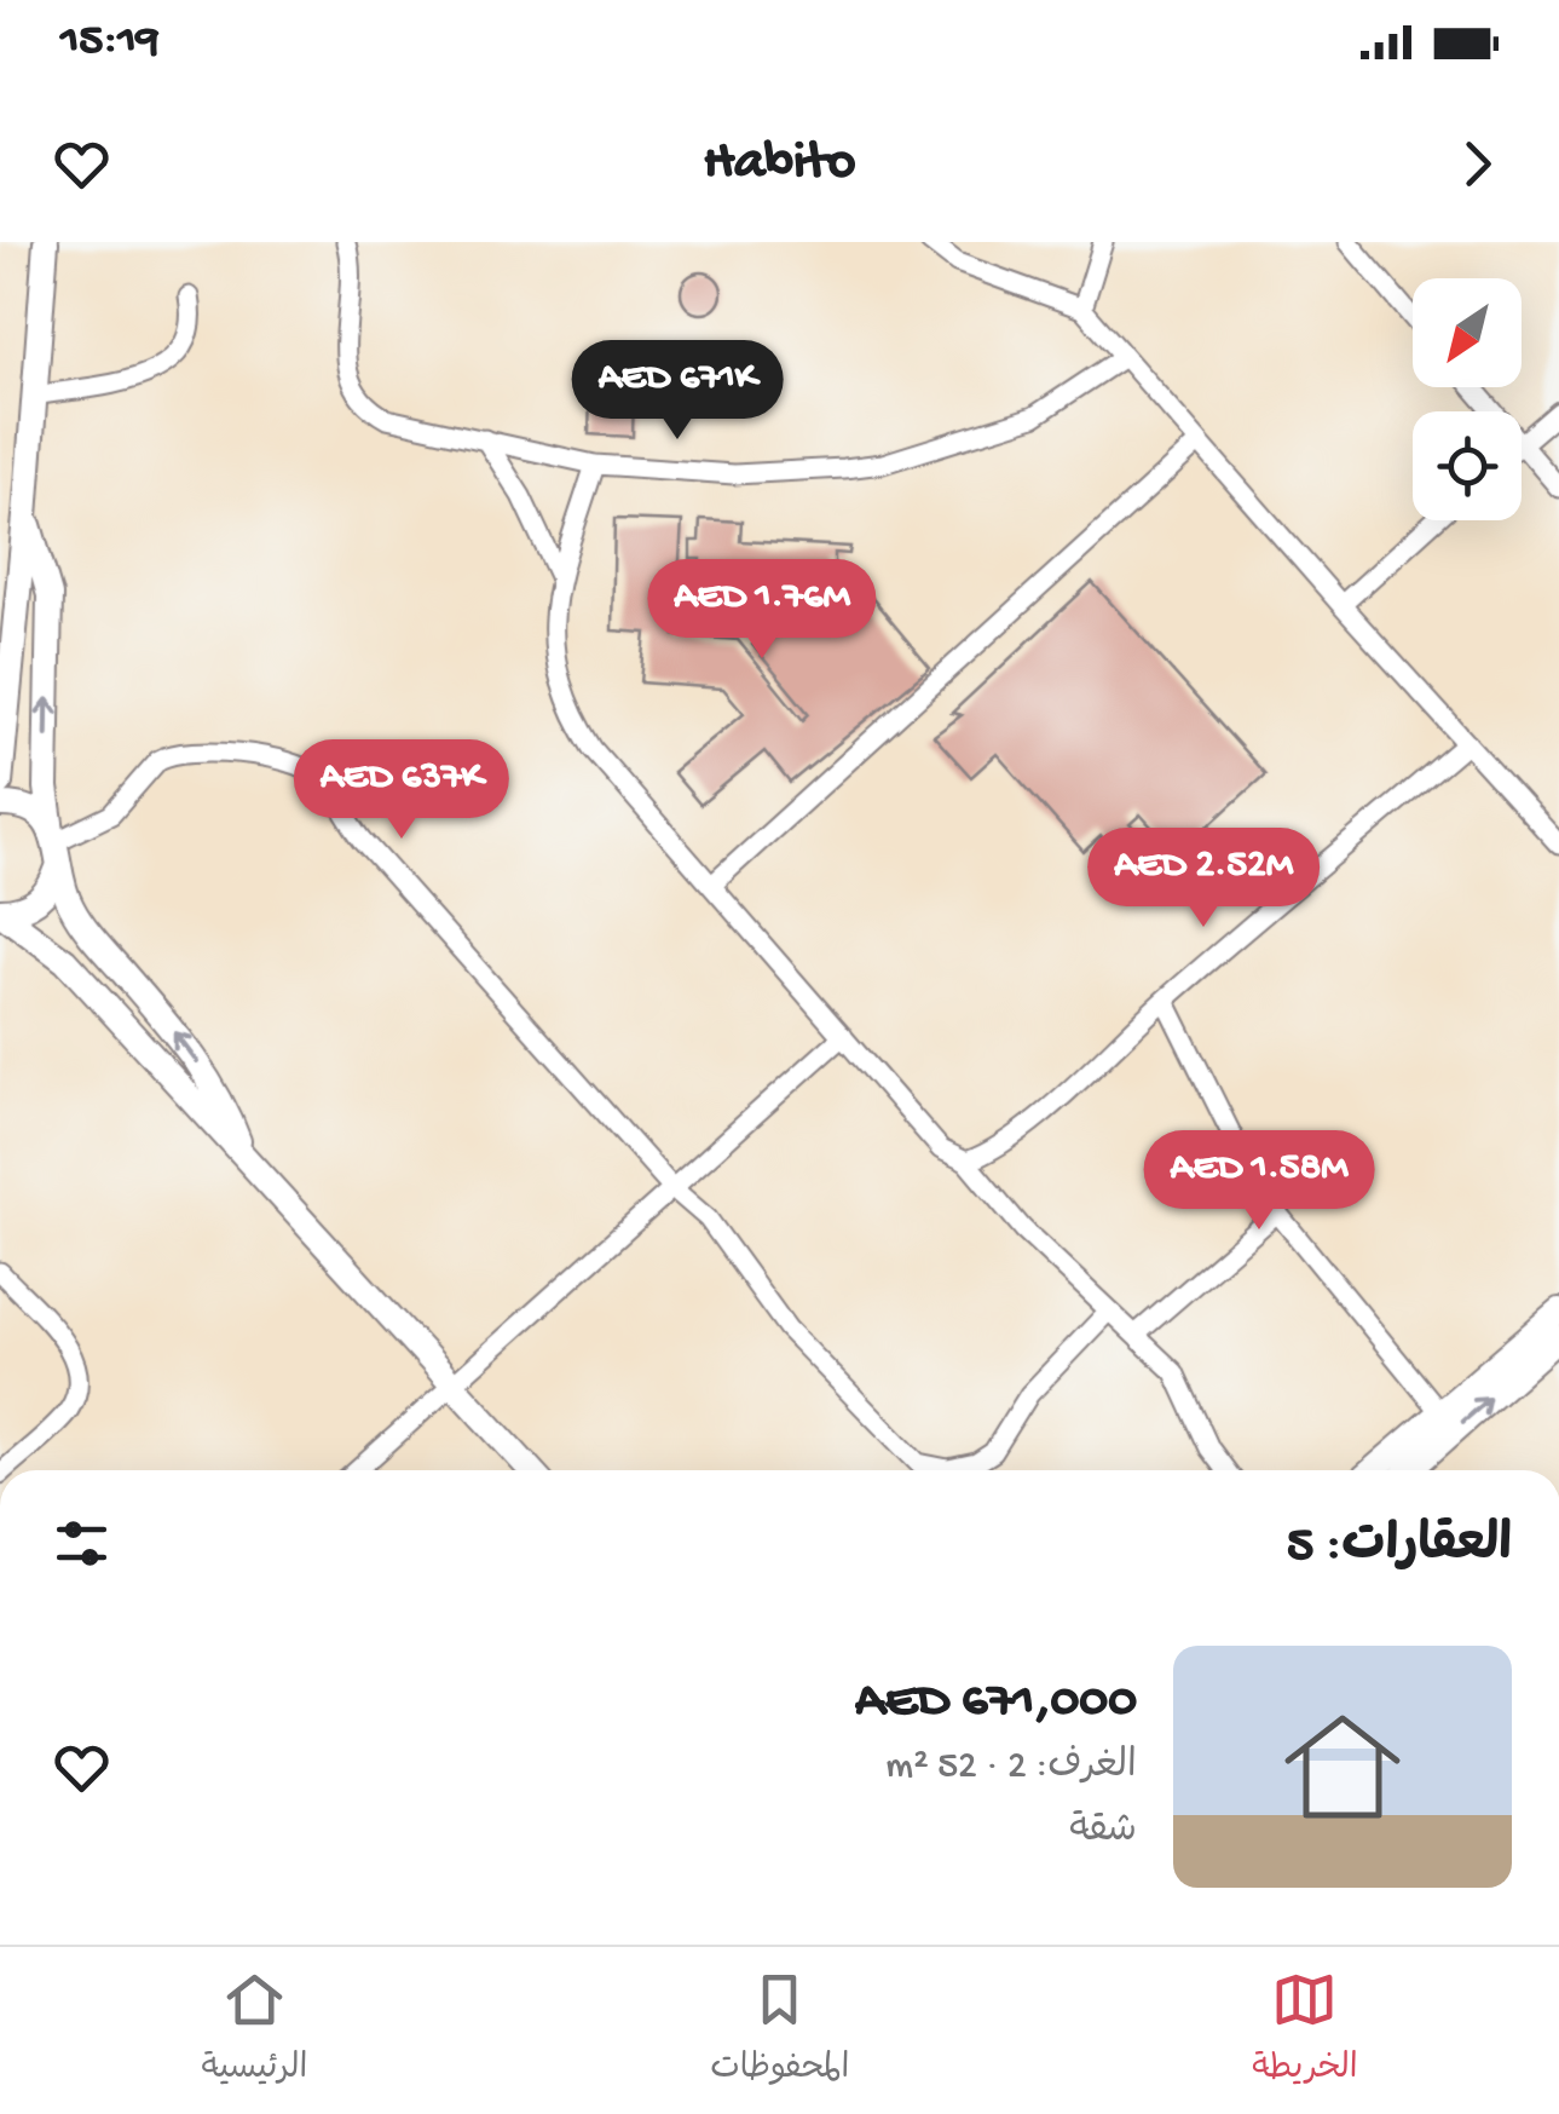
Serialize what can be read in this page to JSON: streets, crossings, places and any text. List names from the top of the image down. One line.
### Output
{"north":"bottom left","page":{"status":"15:19","header":"Habito","price":["AED 671K","AED 1.76M","AED 637K","AED 2.52M","AED 1.58M"],"heading":"العقارات: 5","list":[{"name":"AED 671,000","note":"الغرف: 2 · 52 m² · شقة"}],"tabs":["الخريطة","المحفوظات","الرئيسية"]}}
